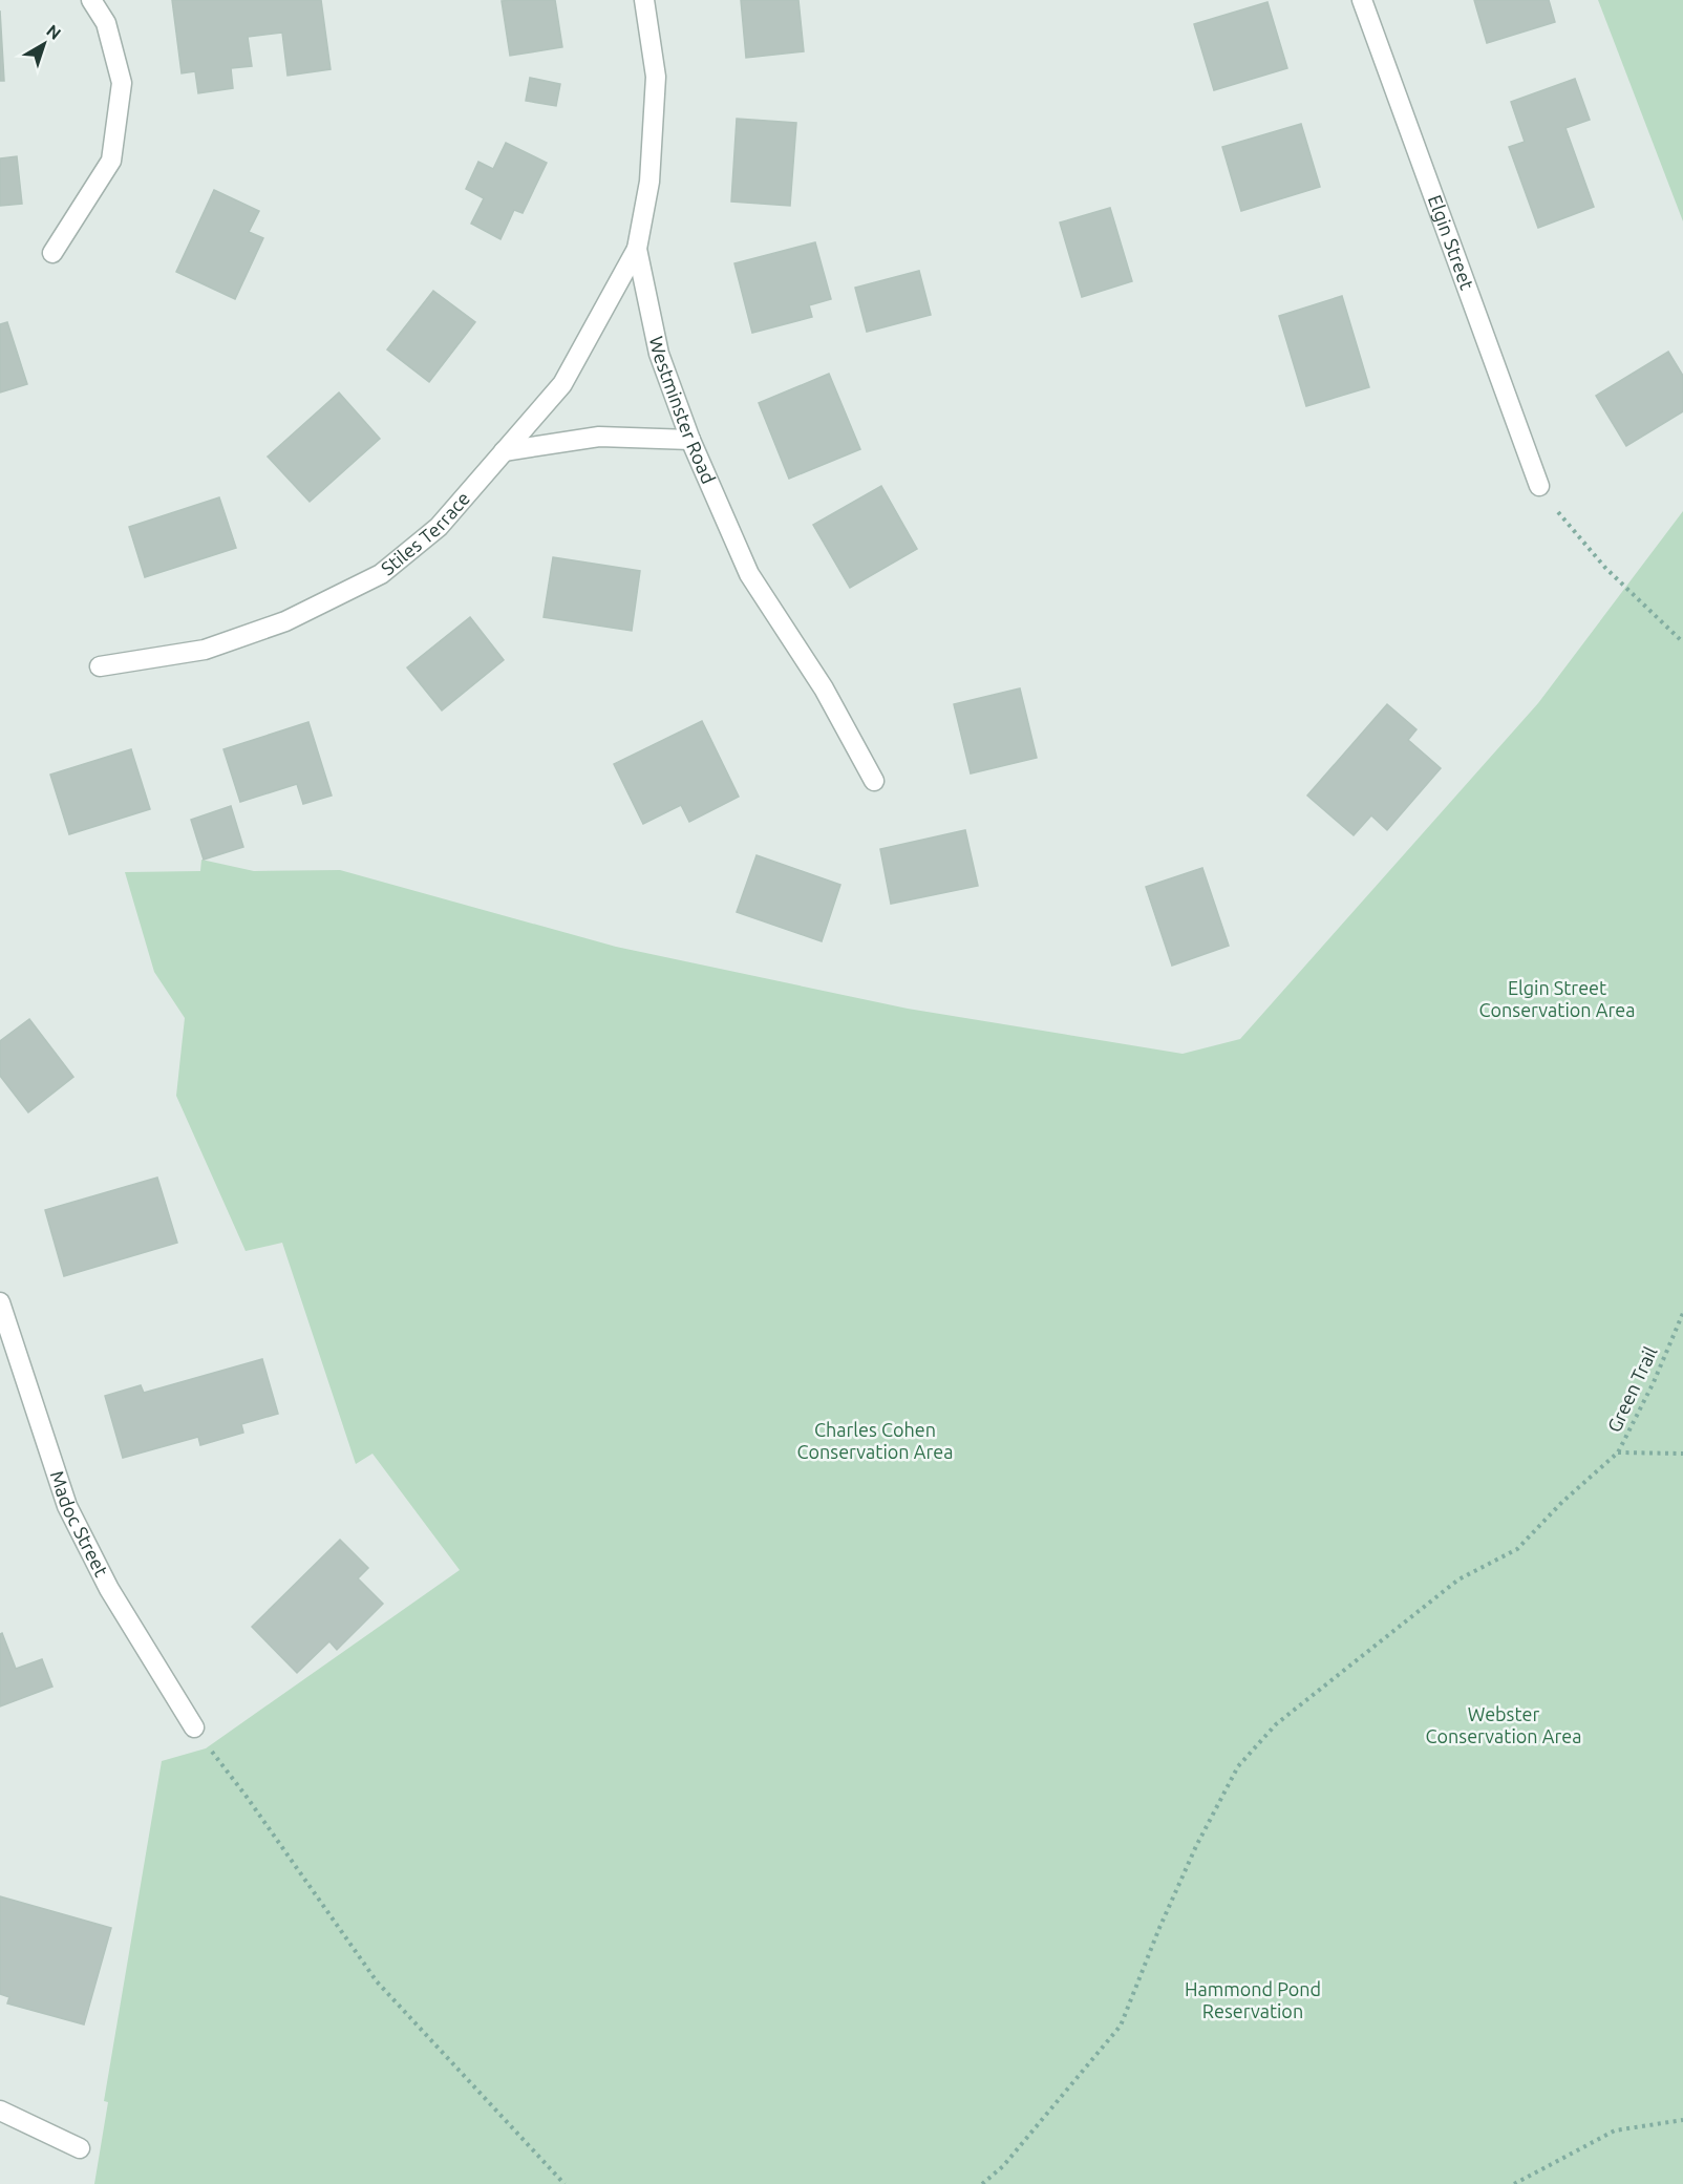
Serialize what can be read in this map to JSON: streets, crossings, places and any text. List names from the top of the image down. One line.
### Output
{"streets":{"street":["Elgin Street","Westminster Road","Stiles Terrace","Madoc Street"],"path":["Green Trail"]},"crossings":[["Westminster Road","Stiles Terrace"]],"parks":["Elgin Street Conservation Area","Charles Cohen Conservation Area","Webster Conservation Area","Hammond Pond Reservation"],"north":"top right"}
